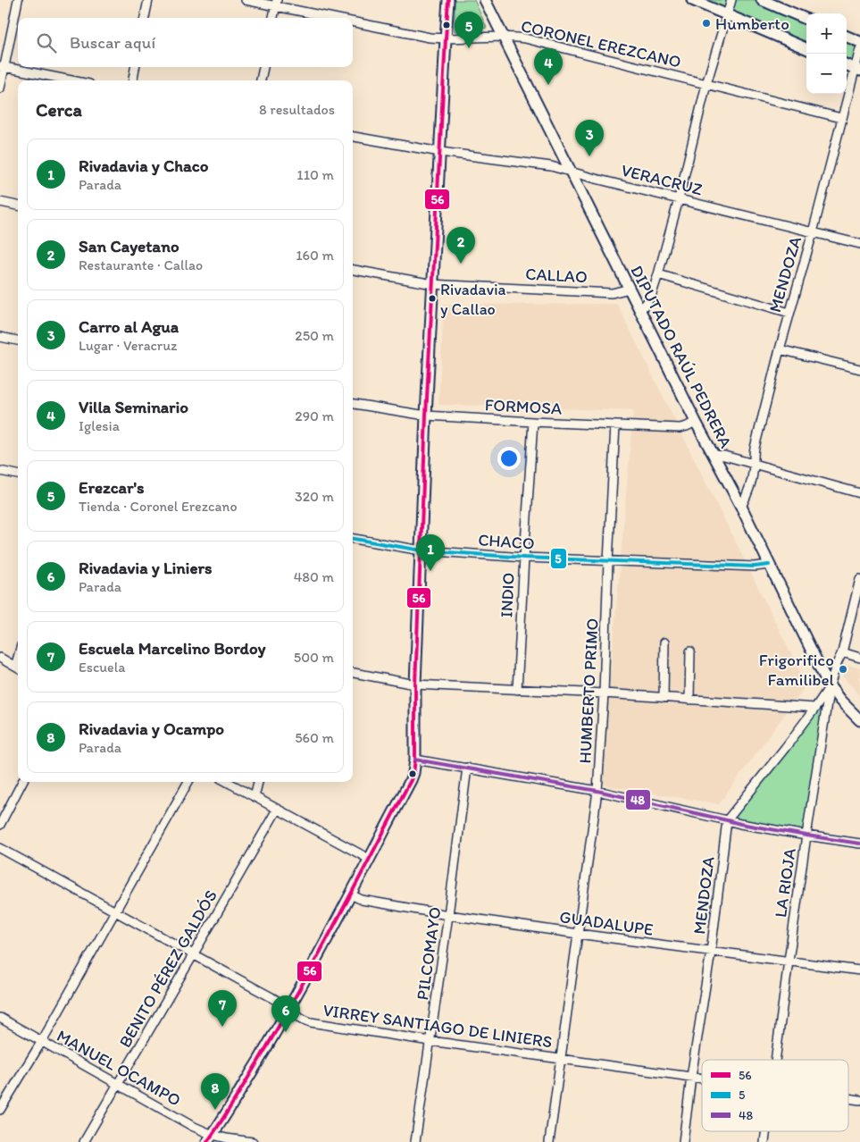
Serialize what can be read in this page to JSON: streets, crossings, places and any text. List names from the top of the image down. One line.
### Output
{"streets":{"street":["CORONEL EREZCANO","VERACRUZ","MENDOZA","CALLAO","DIPUTADO RAÚL PEDRERA","FORMOSA","CHACO","INDIO","HUMBERTO PRIMO","LA RIOJA","GUADALUPE","PILCOMAYO","BENITO PÉREZ GALDÓS","VIRREY SANTIAGO DE LINIERS","MANUEL OCAMPO"]},"crossings":[["CORONEL EREZCANO","MENDOZA"],["CORONEL EREZCANO","DIPUTADO RAÚL PEDRERA"],["VERACRUZ","MENDOZA"],["VERACRUZ","DIPUTADO RAÚL PEDRERA"],["MENDOZA","DIPUTADO RAÚL PEDRERA"],["MENDOZA","GUADALUPE"],["MENDOZA","VIRREY SANTIAGO DE LINIERS"],["CALLAO","DIPUTADO RAÚL PEDRERA"],["DIPUTADO RAÚL PEDRERA","FORMOSA"],["DIPUTADO RAÚL PEDRERA","CHACO"],["DIPUTADO RAÚL PEDRERA","LA RIOJA"],["FORMOSA","INDIO"],["FORMOSA","HUMBERTO PRIMO"],["CHACO","INDIO"],["CHACO","HUMBERTO PRIMO"],["HUMBERTO PRIMO","GUADALUPE"],["HUMBERTO PRIMO","VIRREY SANTIAGO DE LINIERS"],["LA RIOJA","GUADALUPE"],["GUADALUPE","PILCOMAYO"],["PILCOMAYO","VIRREY SANTIAGO DE LINIERS"],["BENITO PÉREZ GALDÓS","VIRREY SANTIAGO DE LINIERS"],["BENITO PÉREZ GALDÓS","MANUEL OCAMPO"]],"places":["Humberto","Rivadavia y Callao","Frigorifico Familibel"],"lines":["transit line 56","transit line 5","transit line 48"],"legend":["56","5","48"],"page":{"pins":["5","4","3","2","1","7","6","8"],"map_buttons":["+","−"],"search":"Buscar aquí","heading":["Cerca","8 resultados"],"list":[{"mark":"1","name":"Rivadavia y Chaco","note":"Parada","value":"110 m"},{"mark":"2","name":"San Cayetano","note":"Restaurante · Callao","value":"160 m"},{"mark":"3","name":"Carro al Agua","note":"Lugar · Veracruz","value":"250 m"},{"mark":"4","name":"Villa Seminario","note":"Iglesia","value":"290 m"},{"mark":"5","name":"Erezcar's","note":"Tienda · Coronel Erezcano","value":"320 m"},{"mark":"6","name":"Rivadavia y Liniers","note":"Parada","value":"480 m"},{"mark":"7","name":"Escuela Marcelino Bordoy","note":"Escuela","value":"500 m"},{"mark":"8","name":"Rivadavia y Ocampo","note":"Parada","value":"560 m"}]}}
